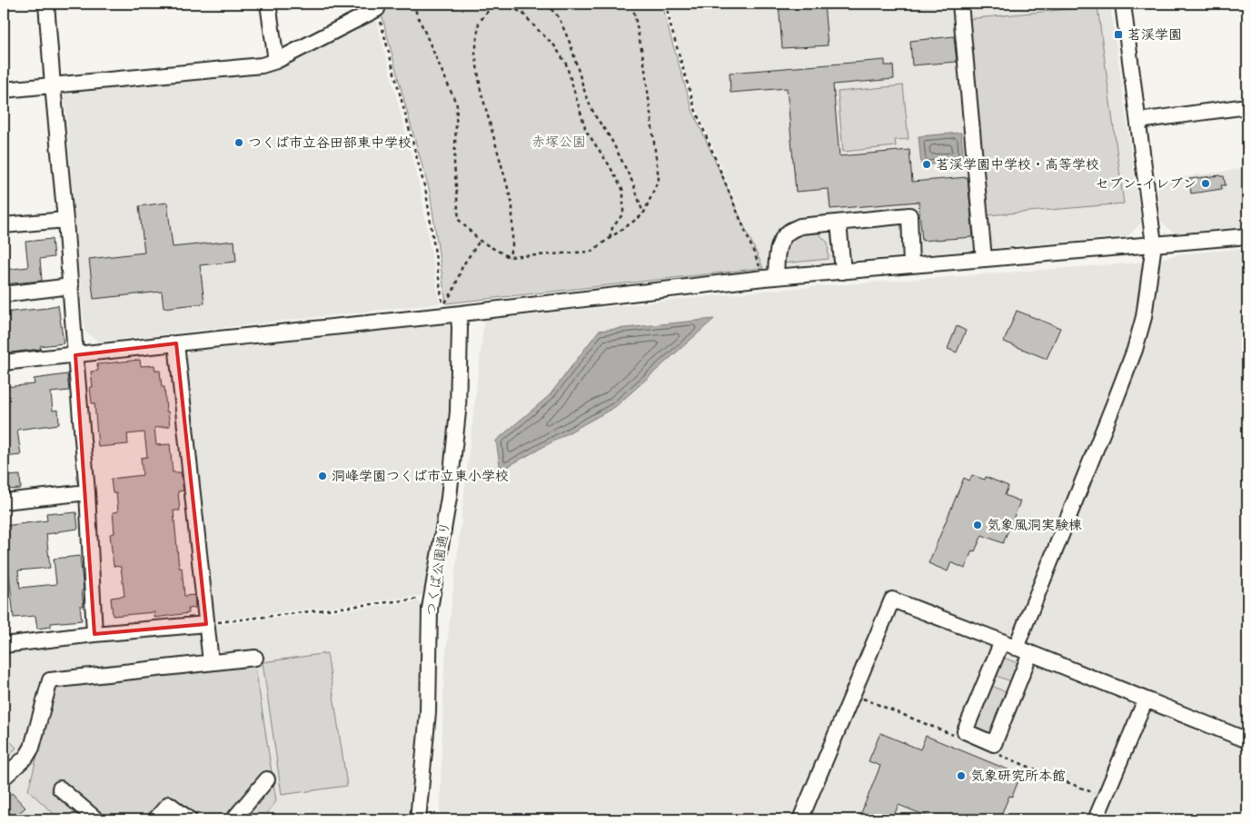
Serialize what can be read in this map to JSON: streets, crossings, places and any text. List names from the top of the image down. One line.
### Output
{"streets":{"street":["つくば公園通り"]},"parks":["赤塚公園"],"places":{"transit":["茗渓学園"],"other":["つくば市立谷田部東中学校","茗渓学園中学校・高等学校","セブン-イレブン","洞峰学園つくば市立東小学校","気象風洞実験棟","気象研究所本館"]}}
